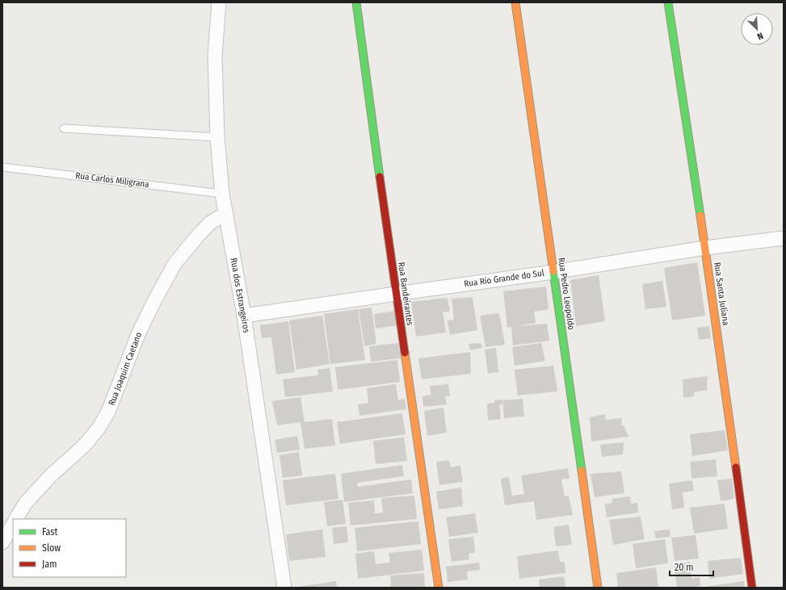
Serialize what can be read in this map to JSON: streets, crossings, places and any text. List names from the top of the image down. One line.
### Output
{"streets":{"street":["Rua Rio Grande do Sul","Rua Bandeirantes","Rua Pedro Leopoldo","Rua Santa Juliana","Rua dos Estrangeiros","Rua Joaquim Caetano"],"lane":["Rua Carlos Miligrana"]},"crossings":[["Rua Carlos Miligrana","Rua dos Estrangeiros"],["Rua Rio Grande do Sul","Rua Bandeirantes"],["Rua Rio Grande do Sul","Rua Pedro Leopoldo"],["Rua Rio Grande do Sul","Rua Santa Juliana"],["Rua Rio Grande do Sul","Rua dos Estrangeiros"],["Rua dos Estrangeiros","Rua Joaquim Caetano"]],"legend":["Fast","Slow","Jam"],"scale_bar":"20 m","north":"bottom right"}
